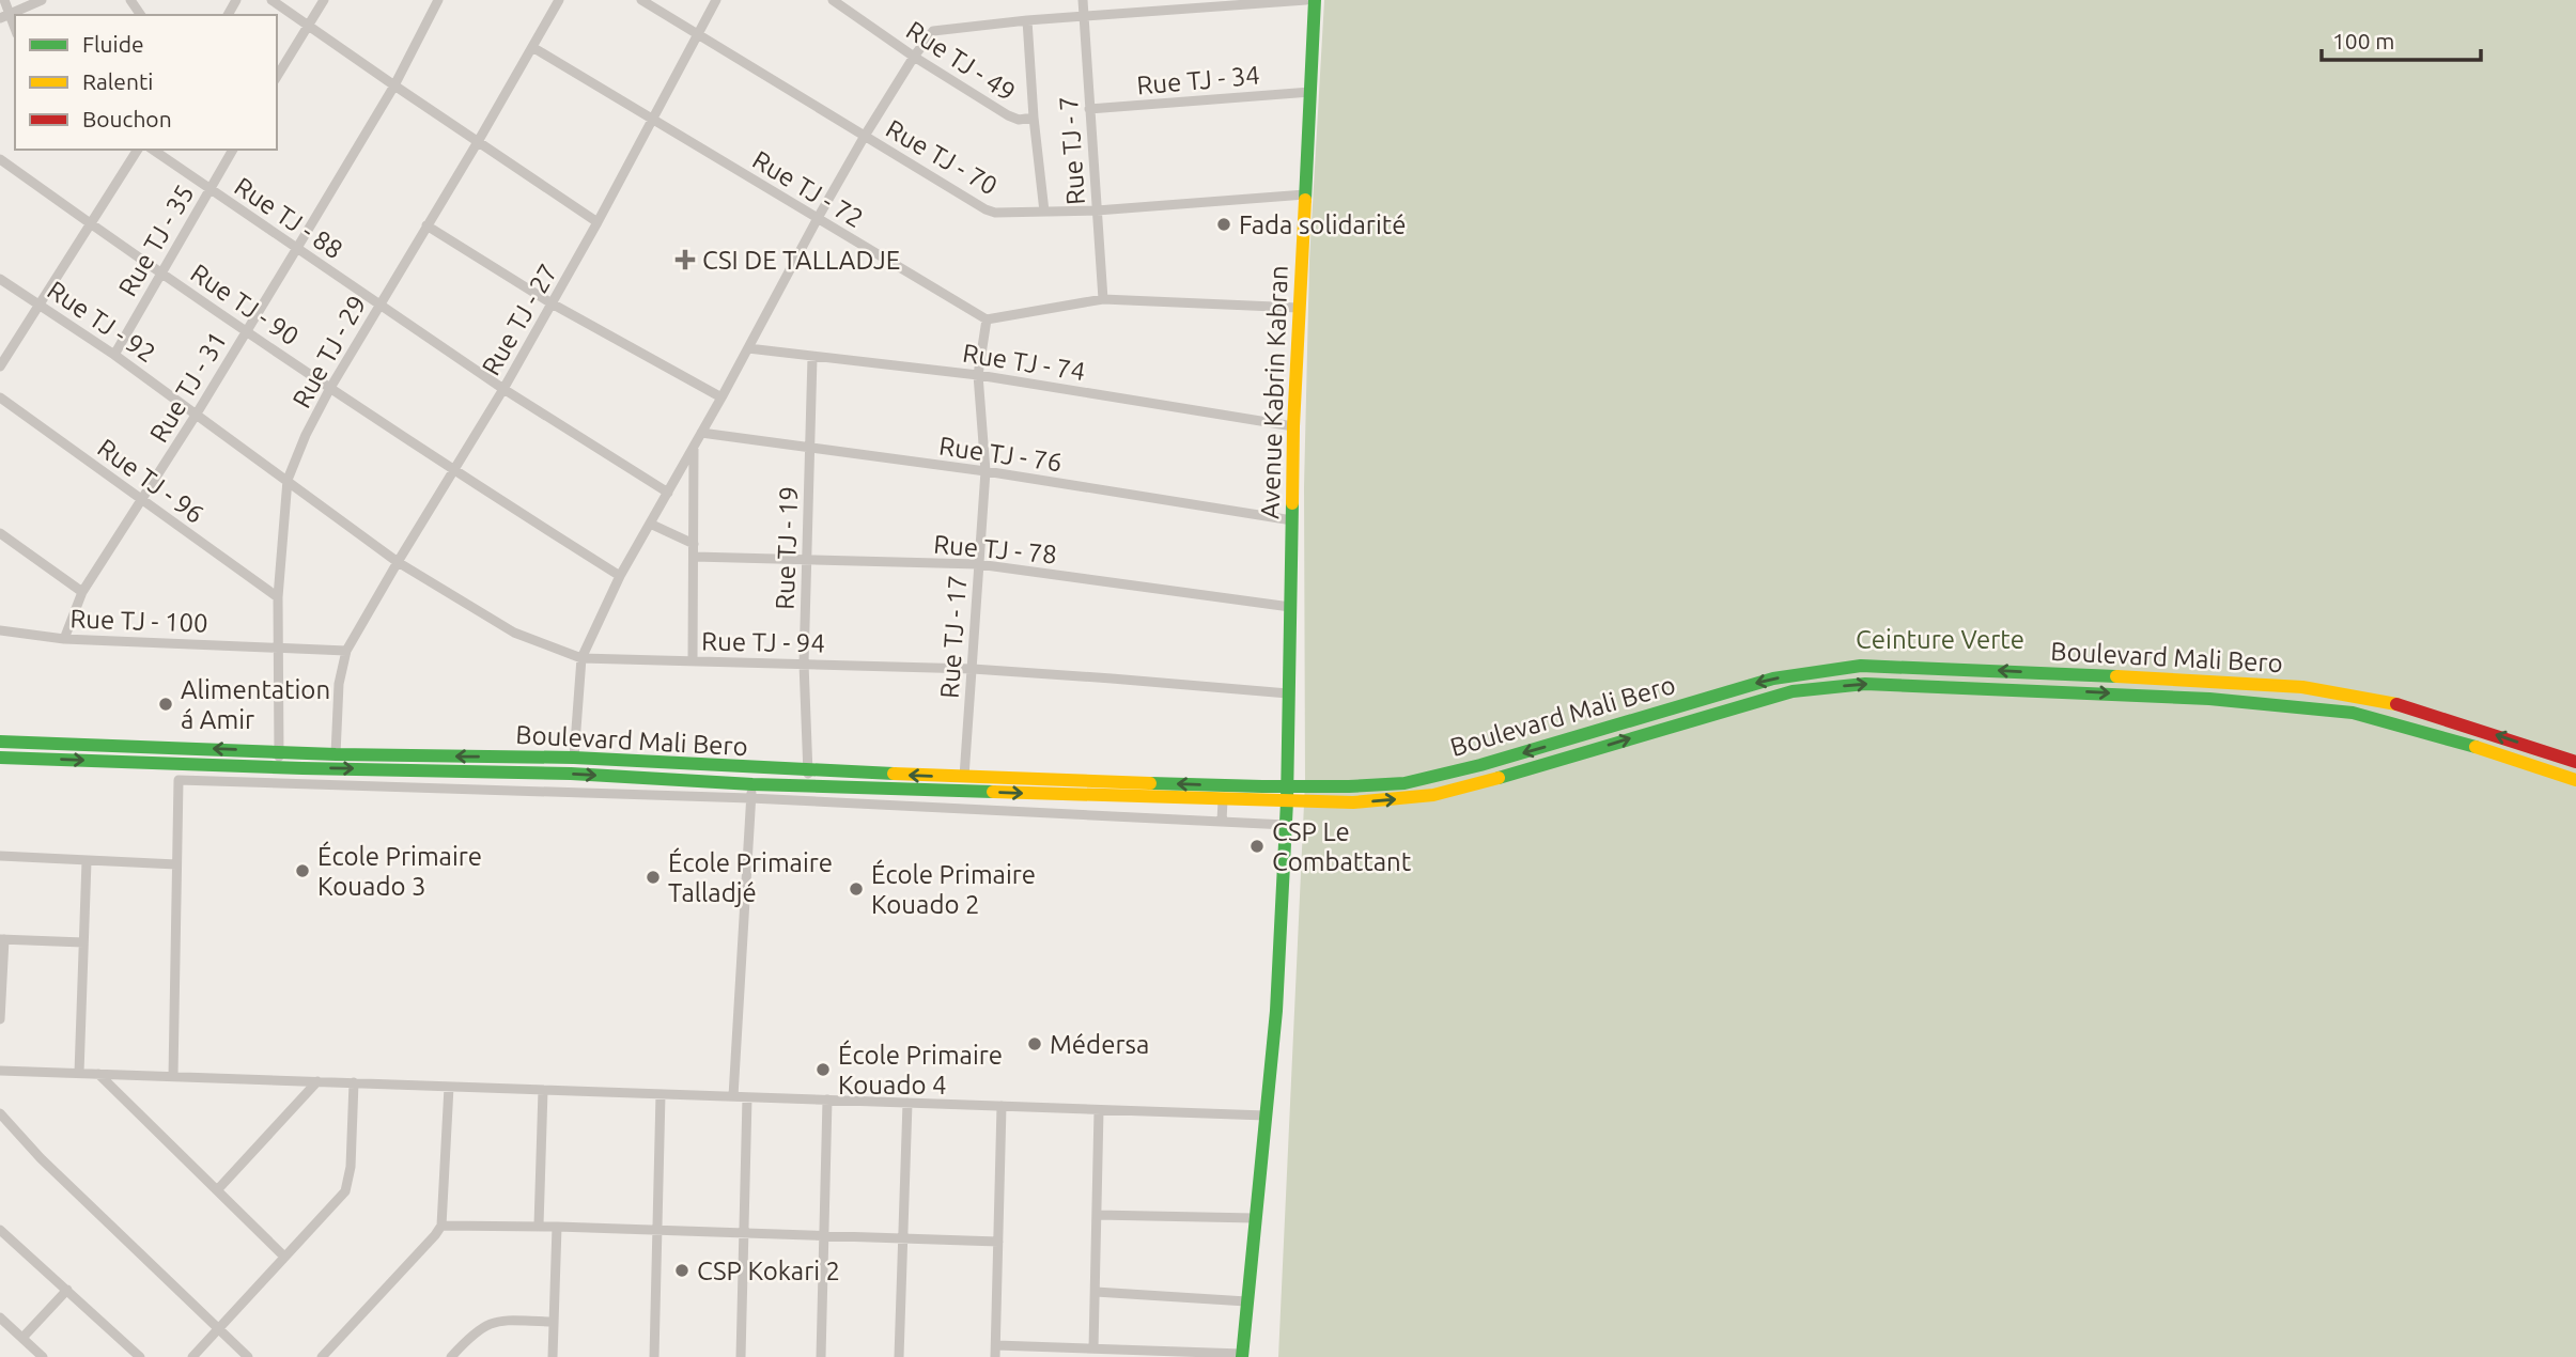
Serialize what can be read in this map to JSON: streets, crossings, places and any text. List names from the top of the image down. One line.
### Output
{"streets":{"main road":["Avenue Kabrin Kabran","Boulevard Mali Bero"],"street":["Rue TJ - 49","Rue TJ - 34","Rue TJ - 7","Rue TJ - 70","Rue TJ - 72","Rue TJ - 88","Rue TJ - 35","Rue TJ - 90","Rue TJ - 27","Rue TJ - 92","Rue TJ - 29","Rue TJ - 74","Rue TJ - 31","Rue TJ - 76","Rue TJ - 96","Rue TJ - 19","Rue TJ - 78","Rue TJ - 100","Rue TJ - 17","Rue TJ - 94"]},"crossings":[["Rue TJ - 34","Rue TJ - 7"],["Rue TJ - 34","Avenue Kabrin Kabran"],["Rue TJ - 7","Rue TJ - 70"],["Rue TJ - 70","Rue TJ - 27"],["Rue TJ - 70","Avenue Kabrin Kabran"],["Rue TJ - 72","Rue TJ - 27"],["Rue TJ - 72","Rue TJ - 29"],["Rue TJ - 72","Rue TJ - 17"],["Rue TJ - 88","Rue TJ - 35"],["Rue TJ - 88","Rue TJ - 27"],["Rue TJ - 88","Rue TJ - 29"],["Rue TJ - 88","Rue TJ - 31"],["Rue TJ - 35","Rue TJ - 90"],["Rue TJ - 35","Rue TJ - 92"],["Rue TJ - 90","Rue TJ - 27"],["Rue TJ - 90","Rue TJ - 29"],["Rue TJ - 90","Rue TJ - 31"],["Rue TJ - 27","Rue TJ - 94"],["Rue TJ - 27","Boulevard Mali Bero"],["Rue TJ - 92","Rue TJ - 29"],["Rue TJ - 92","Rue TJ - 31"],["Rue TJ - 92","Rue TJ - 94"],["Rue TJ - 29","Rue TJ - 96"],["Rue TJ - 29","Rue TJ - 100"],["Rue TJ - 29","Rue TJ - 94"],["Rue TJ - 29","Boulevard Mali Bero"],["Rue TJ - 74","Avenue Kabrin Kabran"],["Rue TJ - 74","Rue TJ - 19"],["Rue TJ - 74","Rue TJ - 17"],["Rue TJ - 31","Rue TJ - 96"],["Rue TJ - 31","Rue TJ - 100"],["Avenue Kabrin Kabran","Rue TJ - 76"],["Avenue Kabrin Kabran","Rue TJ - 78"],["Avenue Kabrin Kabran","Rue TJ - 94"],["Avenue Kabrin Kabran","Boulevard Mali Bero"],["Rue TJ - 76","Rue TJ - 19"],["Rue TJ - 76","Rue TJ - 17"],["Rue TJ - 19","Rue TJ - 78"],["Rue TJ - 19","Rue TJ - 94"],["Rue TJ - 19","Boulevard Mali Bero"],["Rue TJ - 78","Rue TJ - 17"],["Rue TJ - 17","Rue TJ - 94"],["Rue TJ - 17","Boulevard Mali Bero"]],"parks":["Ceinture Verte"],"places":{"other":["Fada solidarité","Alimentation á Amir","CSP Le Combattant","École Primaire Kouado 3","École Primaire Talladjé","École Primaire Kouado 2","Médersa","École Primaire Kouado 4","CSP Kokari 2"],"health":["CSI DE TALLADJE"]},"legend":["Fluide","Ralenti","Bouchon"],"scale_bar":"100 m"}
